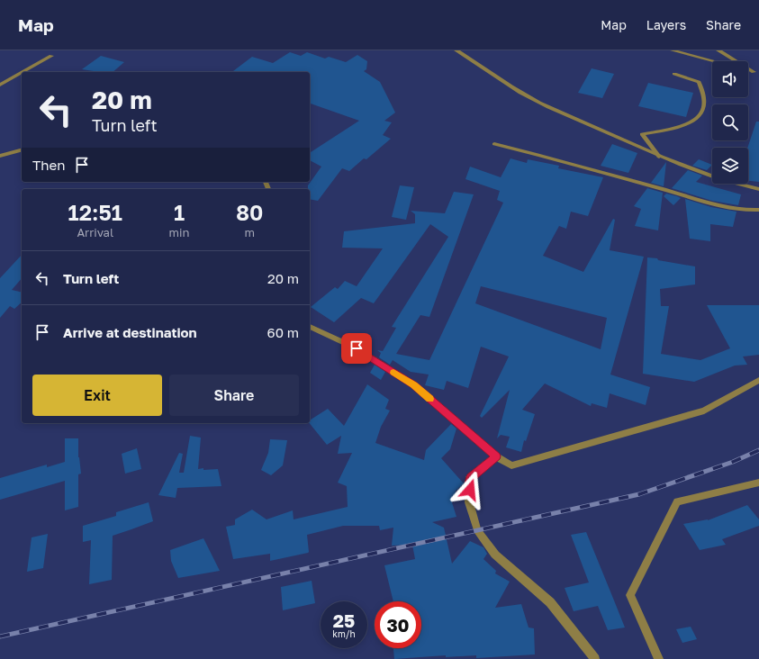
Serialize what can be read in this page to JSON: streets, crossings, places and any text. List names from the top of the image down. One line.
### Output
{"page":{"header":"Map","nav":["Map","Layers","Share"],"turn":["20 m","Turn left"],"then":"Then","eta":["12:51","Arrival","1","min","80","m"],"list":[{"name":"Turn left","value":"20 m"},{"name":"Arrive at destination","value":"60 m"}],"buttons":["Exit","Share"],"speed":"25 km/h","limit":"30"}}
